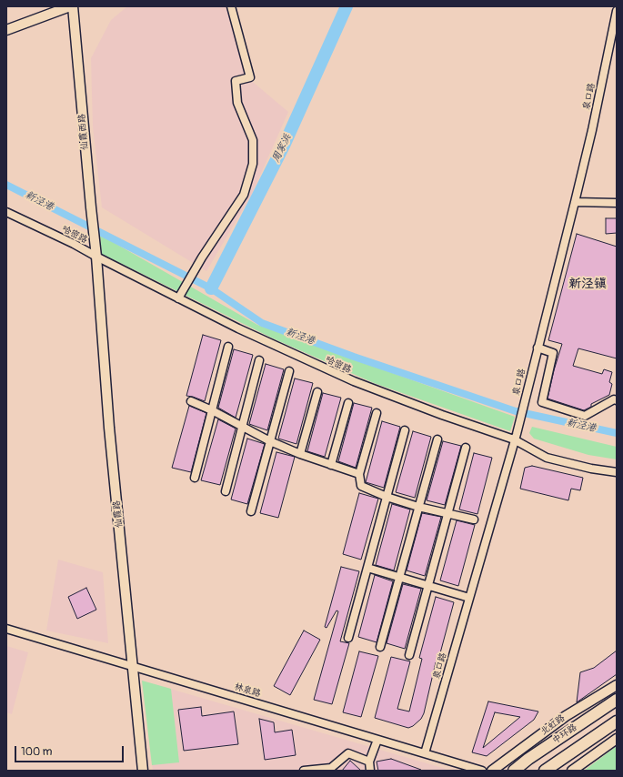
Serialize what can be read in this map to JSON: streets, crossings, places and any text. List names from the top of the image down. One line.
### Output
{"streets":{"highway":["中环路"],"main road":["仙霞西路","仙霞路","北虹路"],"street":["泉口路","哈密路","林泉路"]},"crossings":[["泉口路","哈密路"],["泉口路","林泉路"],["仙霞西路","哈密路"],["仙霞西路","仙霞路"],["哈密路","仙霞路"],["仙霞路","林泉路"]],"districts":["新泾镇"],"water":["周家浜","新泾港"],"scale_bar":"100 m"}
